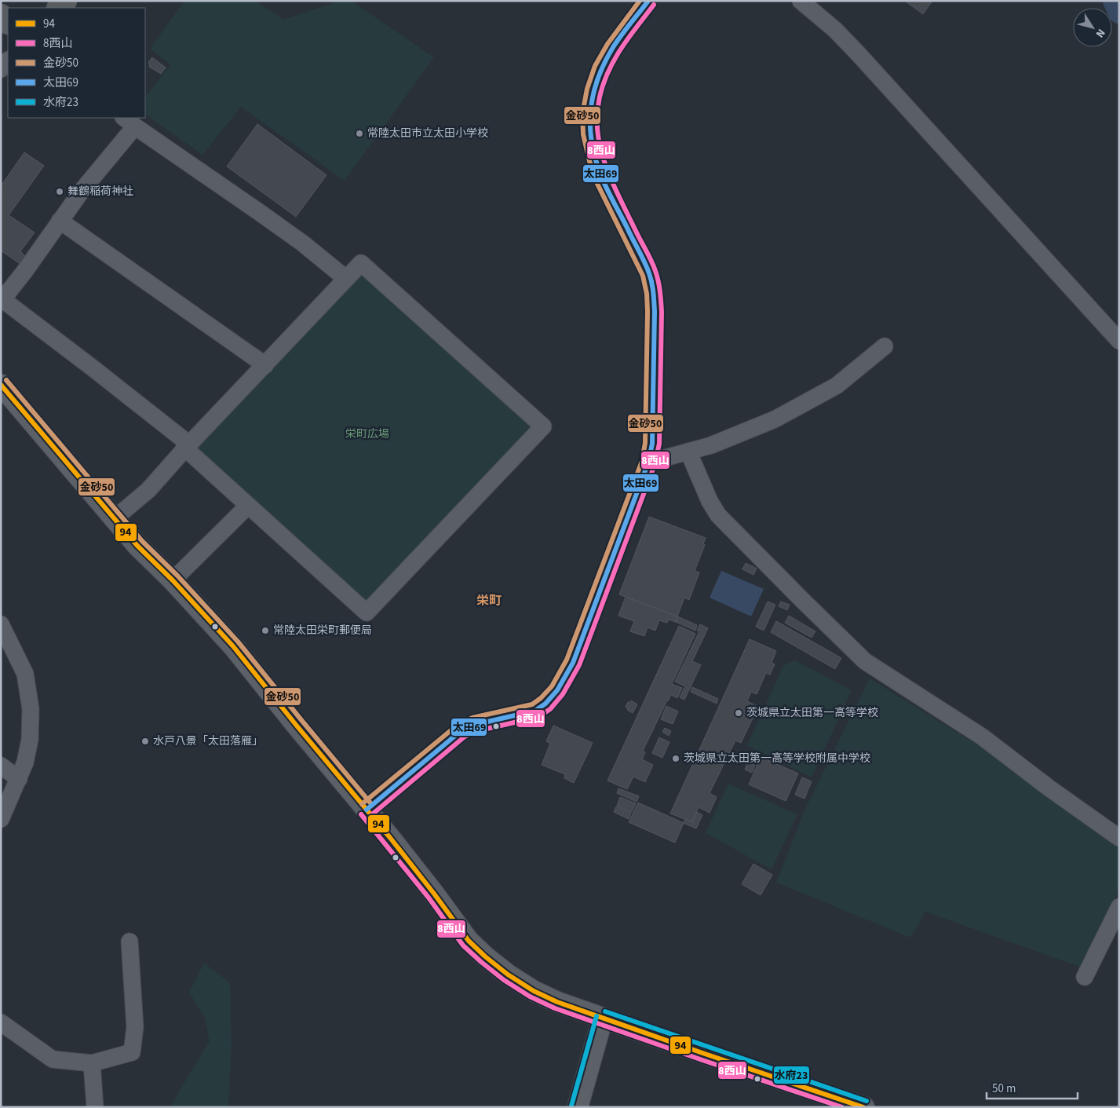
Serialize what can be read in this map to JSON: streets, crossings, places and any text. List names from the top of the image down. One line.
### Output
{"districts":["栄町"],"parks":["栄町広場"],"places":["常陸太田市立太田小学校","舞鶴稲荷神社","常陸太田栄町郵便局","茨城県立太田第一高等学校","水戸八景「太田落雁」","茨城県立太田第一高等学校附属中学校"],"lines":["transit line 金砂50","transit line 太田69","transit line 8西山","transit line 94","transit line 水府23"],"legend":["94","8西山","金砂50","太田69","水府23"],"scale_bar":"50 m","north":"bottom right"}
